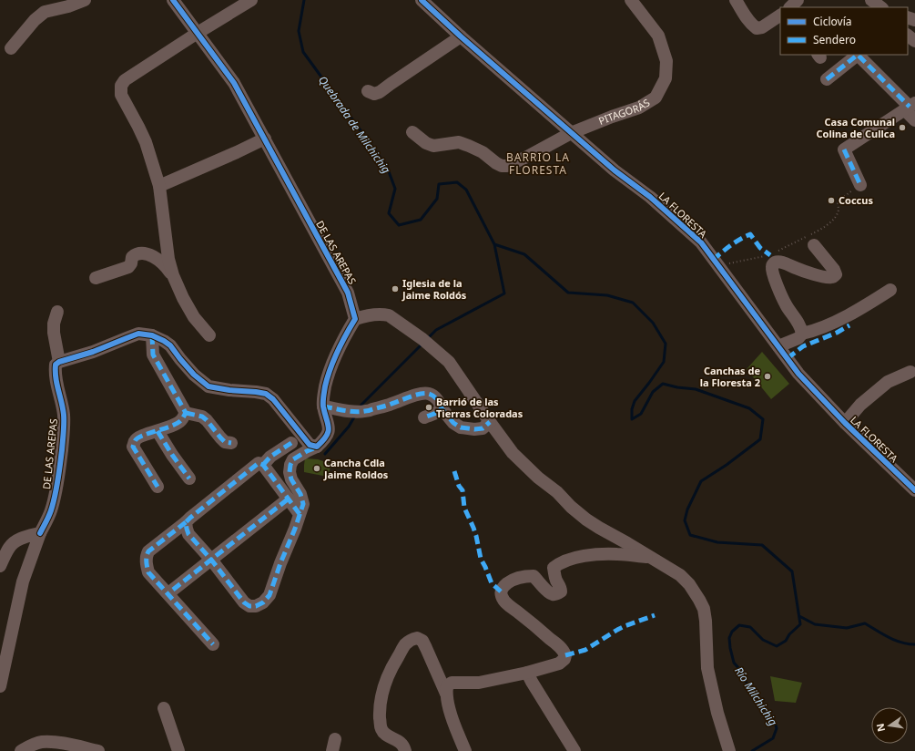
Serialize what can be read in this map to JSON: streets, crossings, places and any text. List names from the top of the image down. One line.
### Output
{"streets":{"street":["PITAGORÁS","LA FLORESTA","DE LAS AREPAS"]},"crossings":[["PITAGORÁS","LA FLORESTA"]],"districts":["BARRIO LA FLORESTA"],"water":["Quebrada de Milchichig","Río Milchichig"],"places":["Casa Comunal Colina de Cullca","Coccus","Iglesia de la Jaime Roldós","Canchas de la Floresta 2","Barrió de las Tierras Coloradas","Cancha Cdla Jaime Roldos"],"legend":["Ciclovía","Sendero"],"north":"left"}
